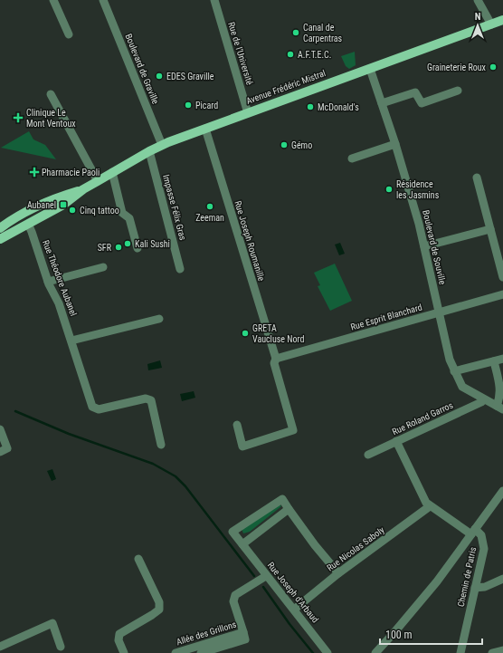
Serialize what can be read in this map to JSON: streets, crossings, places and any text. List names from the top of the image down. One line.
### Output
{"streets":{"main road":["Avenue Frédéric Mistral"],"street":["Rue de l'Université","Boulevard de Graville","Impasse Félix Gras","Rue Joseph Roumanille","Boulevard de Souville","Rue Théodore Aubanel","Rue Esprit Blanchard","Rue Roland Garros","Rue Nicolas Saboly","Chemin de Patris","Rue Joseph d'Arbaud","Allée des Grillons"]},"crossings":[["Rue de l'Université","Avenue Frédéric Mistral"],["Boulevard de Graville","Avenue Frédéric Mistral"],["Avenue Frédéric Mistral","Impasse Félix Gras"],["Avenue Frédéric Mistral","Rue Joseph Roumanille"],["Avenue Frédéric Mistral","Boulevard de Souville"],["Avenue Frédéric Mistral","Rue Théodore Aubanel"],["Rue Joseph Roumanille","Rue Esprit Blanchard"],["Boulevard de Souville","Rue Esprit Blanchard"],["Boulevard de Souville","Rue Roland Garros"],["Rue Nicolas Saboly","Rue Joseph d'Arbaud"],["Rue Joseph d'Arbaud","Allée des Grillons"]],"places":{"other":["Canal de Carpentras","A.F.T.E.C.","Graineterie Roux","EDES Graville","Picard","McDonald's","Gémo","Résidence les Jasmins","Zeeman","Cinq tattoo","Kali Sushi","SFR","GRETA Vaucluse Nord"],"health":["Clinique Le Mont Ventoux","Pharmacie Paoli"],"transit":["Aubanel"]},"scale_bar":"100 m","north":"top"}
